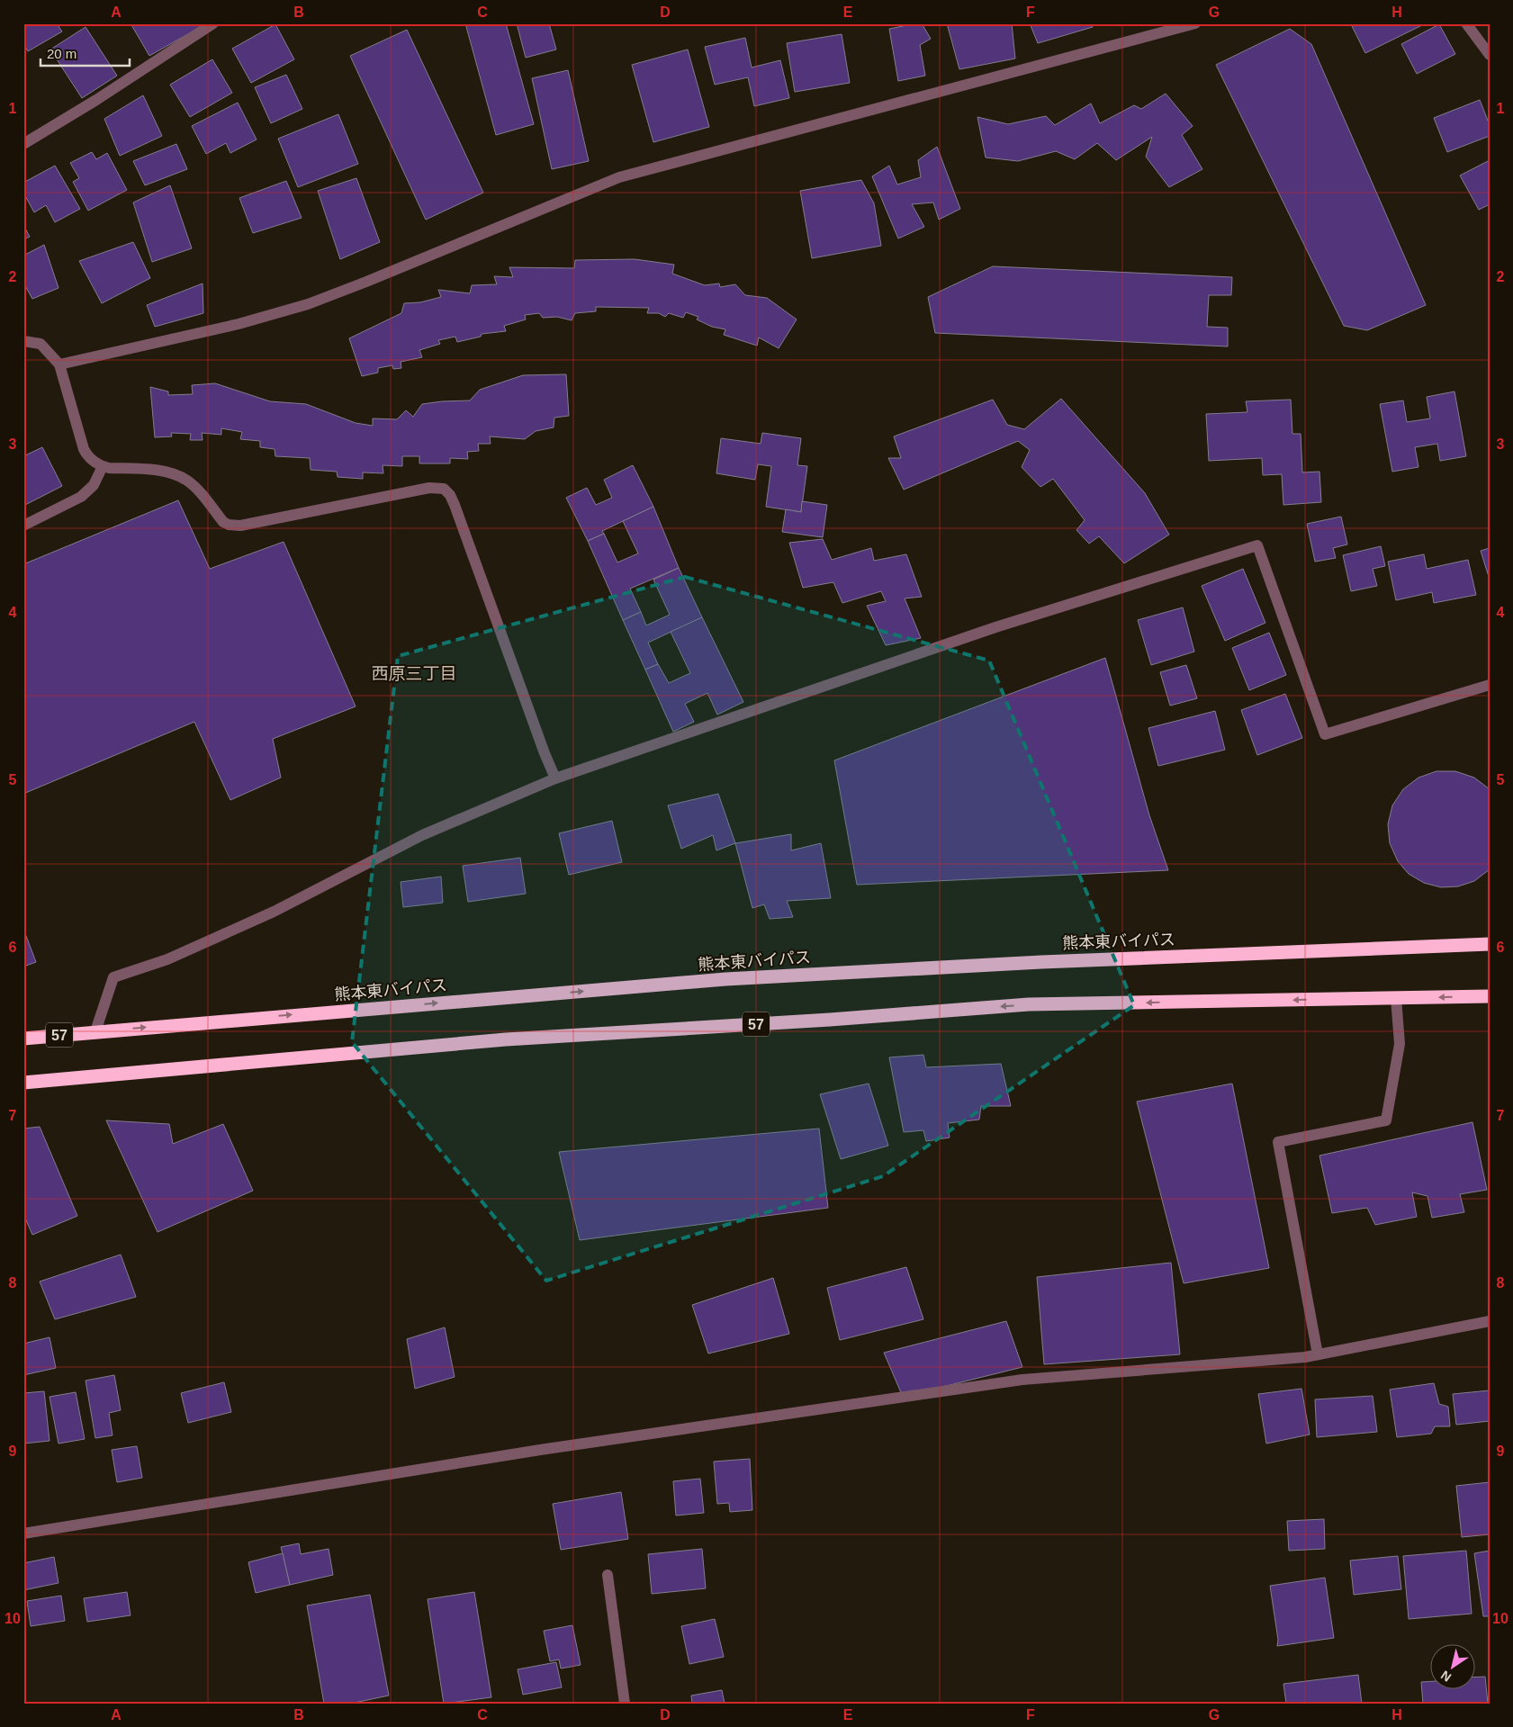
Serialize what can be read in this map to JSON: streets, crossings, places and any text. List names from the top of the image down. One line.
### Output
{"streets":{"highway":["熊本東バイパス","57"]},"districts":["西原三丁目"],"scale_bar":"20 m","north":"bottom left","grid":{"columns":["A","B","C","D","E","F","G","H"],"rows":["1","2","3","4","5","6","7","8","9","10"]}}
